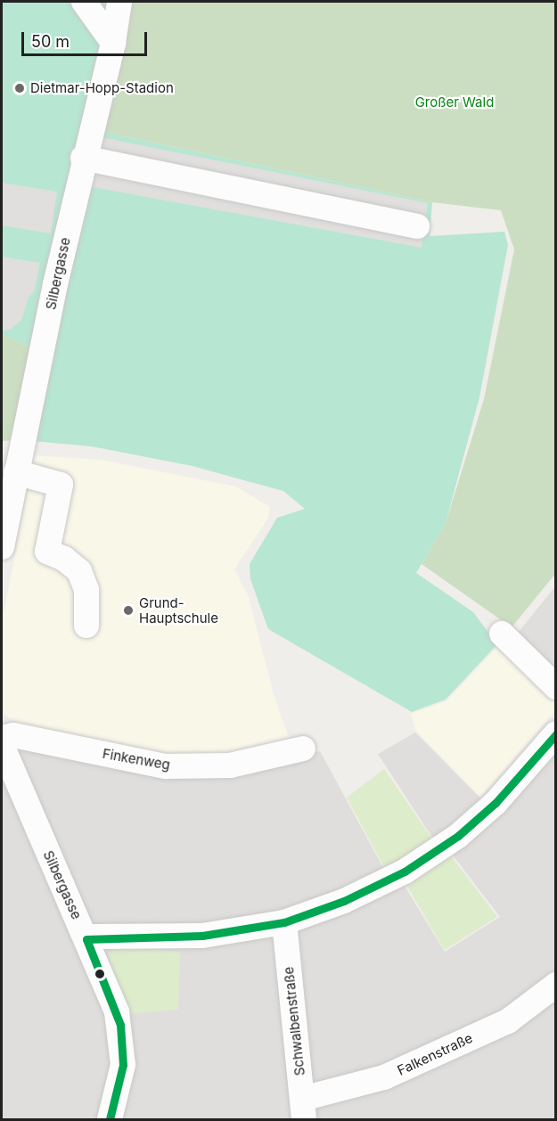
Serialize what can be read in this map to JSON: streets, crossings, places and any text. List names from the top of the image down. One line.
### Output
{"streets":{"street":["Silbergasse","Finkenweg","Schwalbenstraße","Falkenstraße"]},"crossings":[["Schwalbenstraße","Falkenstraße"]],"parks":["Großer Wald"],"places":["Dietmar-Hopp-Stadion","Grund- Hauptschule"],"scale_bar":"50 m"}
